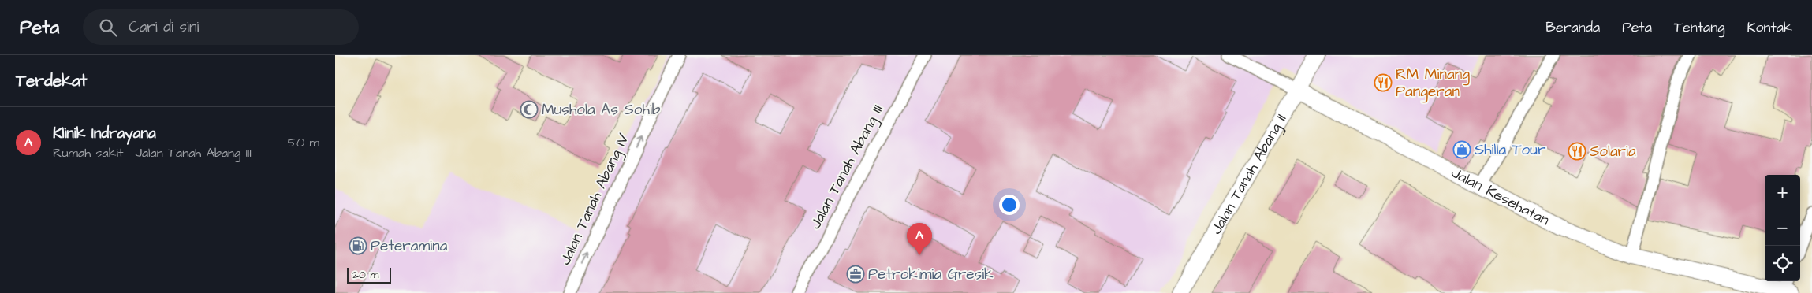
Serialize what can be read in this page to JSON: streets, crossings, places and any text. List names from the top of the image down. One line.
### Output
{"streets":{"street":["Jalan Tanah Abang III","Jalan Tanah Abang II","Jalan Kesehatan","Jalan Tanah Abang IV"]},"crossings":[["Jalan Tanah Abang II","Jalan Kesehatan"]],"one_way":["Jalan Tanah Abang IV"],"places":{"restaurant":["RM Minang Pangeran","Solaria"],"mosque":["Mushola As Sohib"],"shop":["Shilla Tour"],"fuel station":["Peteramina"],"office":["Petrokimia Gresik"]},"scale_bar":"20 m","page":{"header":"Peta","search":"Cari di sini","nav":["Beranda","Peta","Tentang","Kontak"],"heading":"Terdekat","list":[{"mark":"A","name":"Klinik Indrayana","note":"Rumah sakit · Jalan Tanah Abang III","value":"50 m"}],"map_buttons":["+","−"],"pins":"A","scale":"20 m"}}
